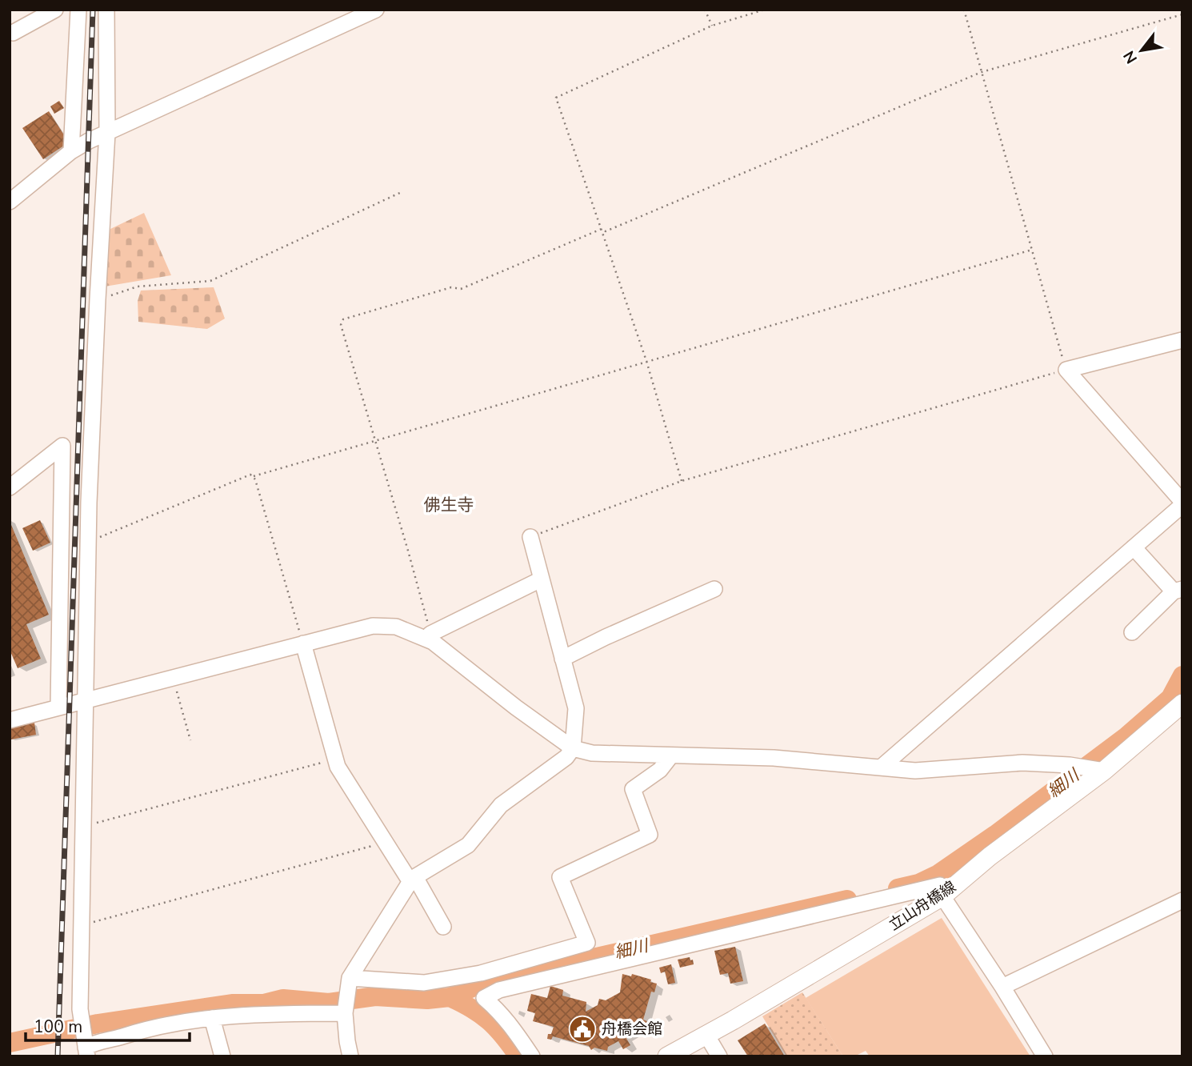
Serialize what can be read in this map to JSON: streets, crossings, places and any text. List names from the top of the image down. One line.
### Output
{"streets":{"main road":["立山舟橋線"]},"districts":["佛生寺"],"water":["細川"],"places":{"public building":["舟橋会館"]},"scale_bar":"100 m","north":"bottom left"}
